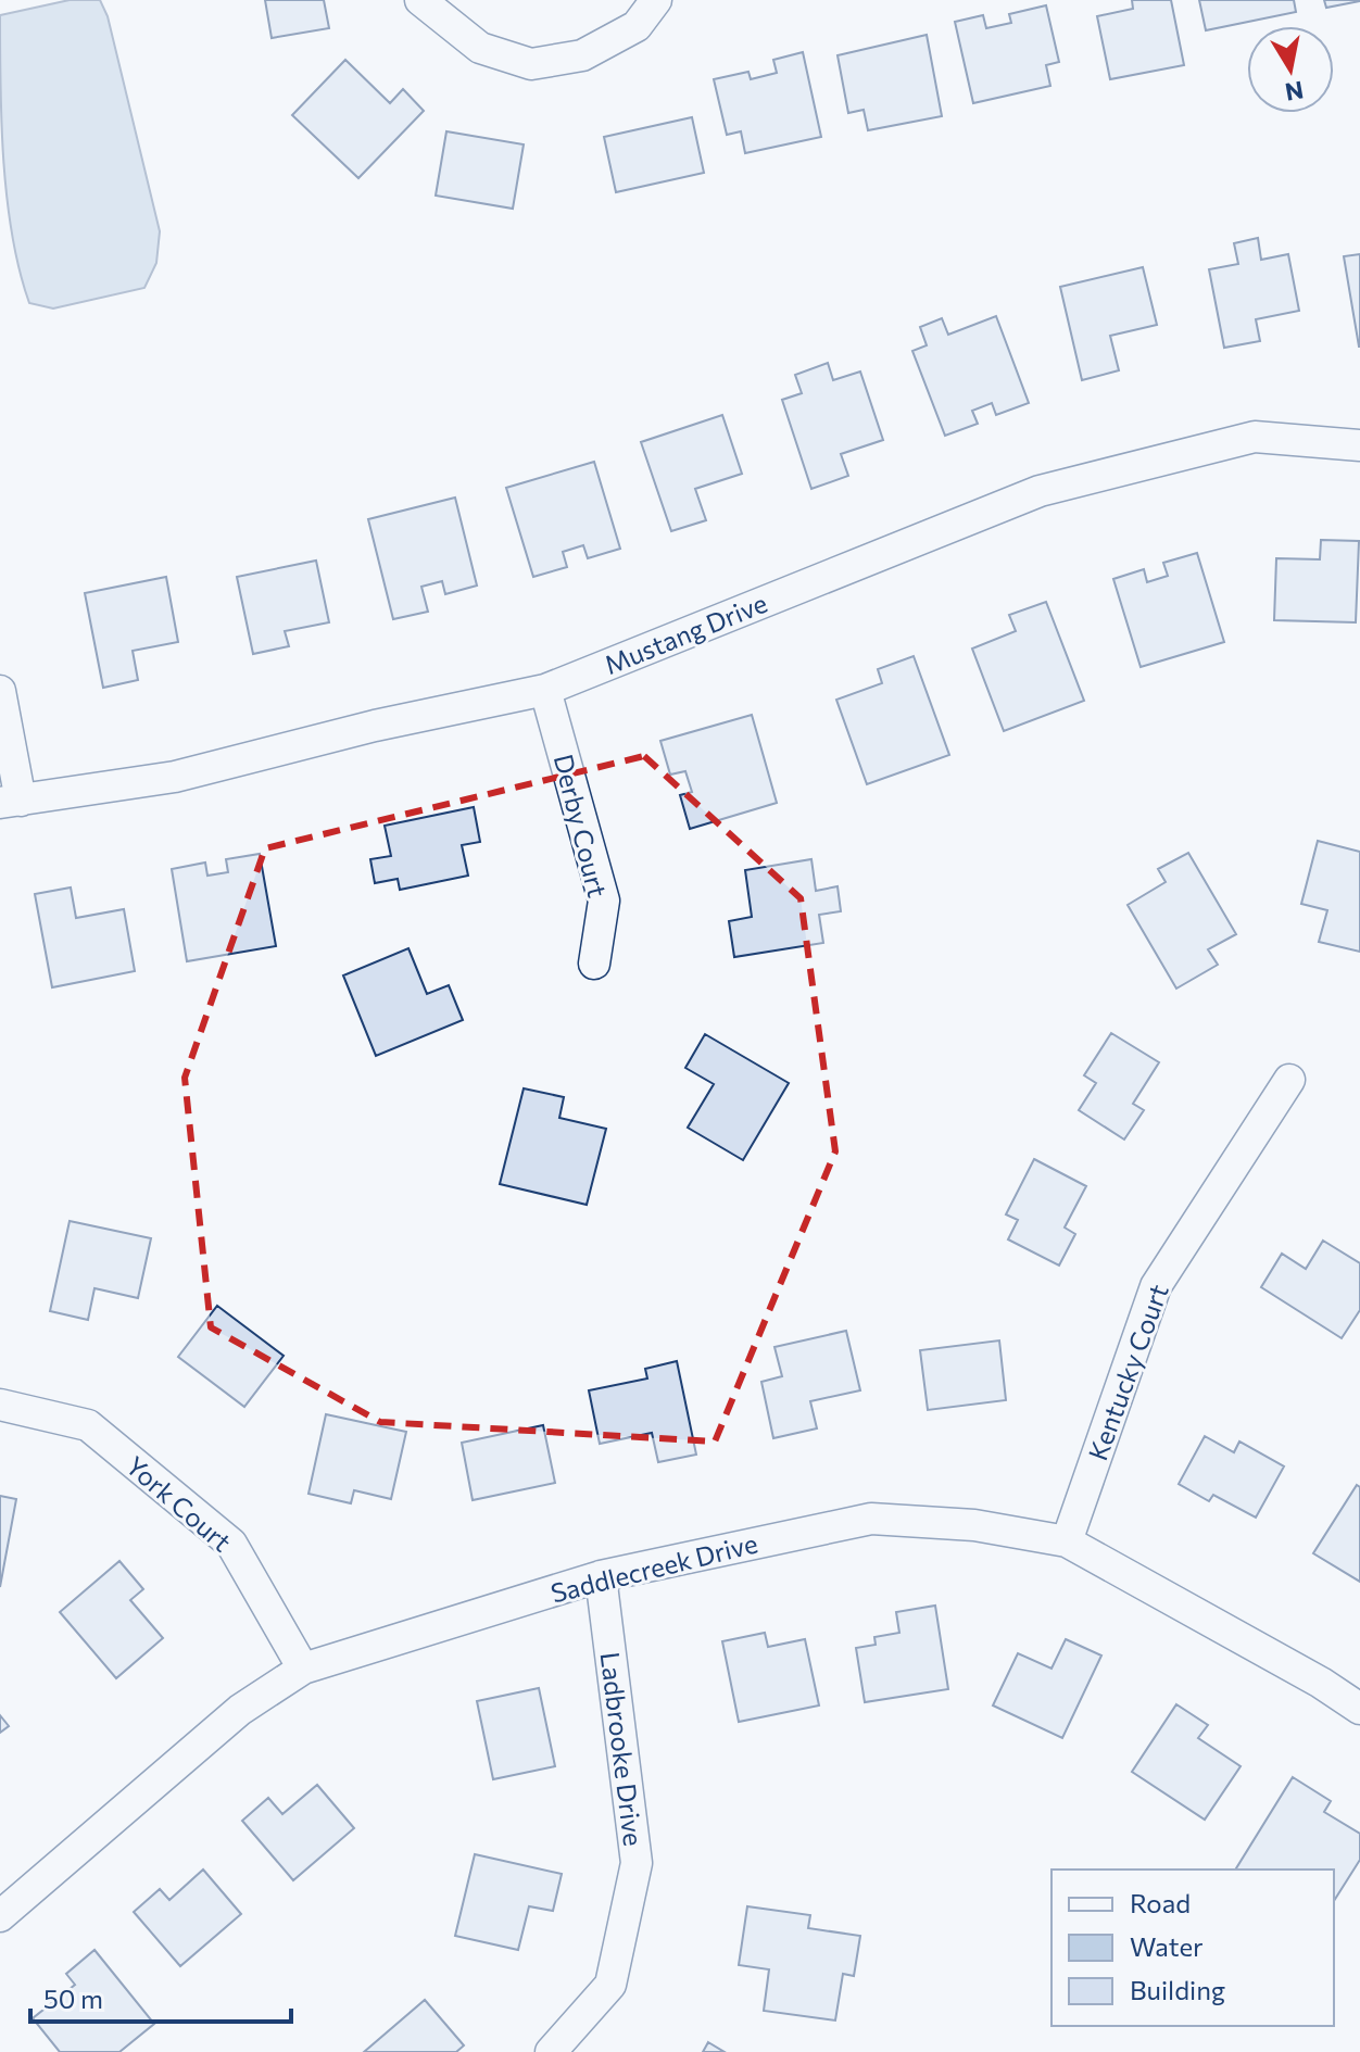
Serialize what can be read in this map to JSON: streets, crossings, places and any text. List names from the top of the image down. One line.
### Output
{"streets":{"street":["Mustang Drive","Derby Court","Kentucky Court","York Court","Saddlecreek Drive","Ladbrooke Drive"]},"crossings":[["Mustang Drive","Derby Court"],["Kentucky Court","Saddlecreek Drive"],["York Court","Saddlecreek Drive"],["Saddlecreek Drive","Ladbrooke Drive"]],"legend":["Road","Water","Building"],"scale_bar":"50 m","north":"bottom"}
